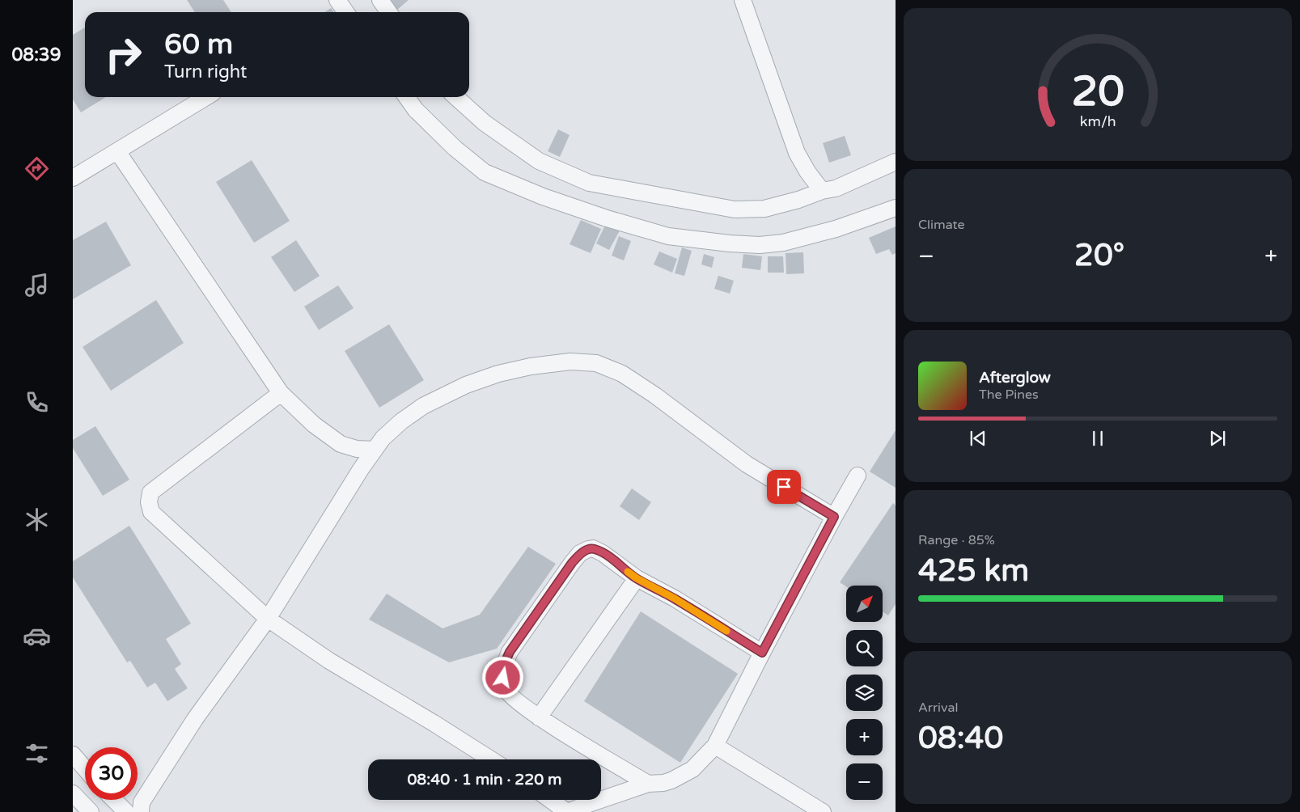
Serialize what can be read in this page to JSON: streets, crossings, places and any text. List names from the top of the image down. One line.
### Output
{"north":"top right","page":{"tabs":"08:39","turn":["60 m","Turn right"],"tile":["Climate",["Range · 85%","425 km"],["Arrival","08:40"]],"heat":["−","20°","+"],"song":["Afterglow","The Pines"],"map_buttons":["+","−"],"limit":"30","trip":"08:40 · 1 min · 220 m","gauge":["20","km/h"]}}
